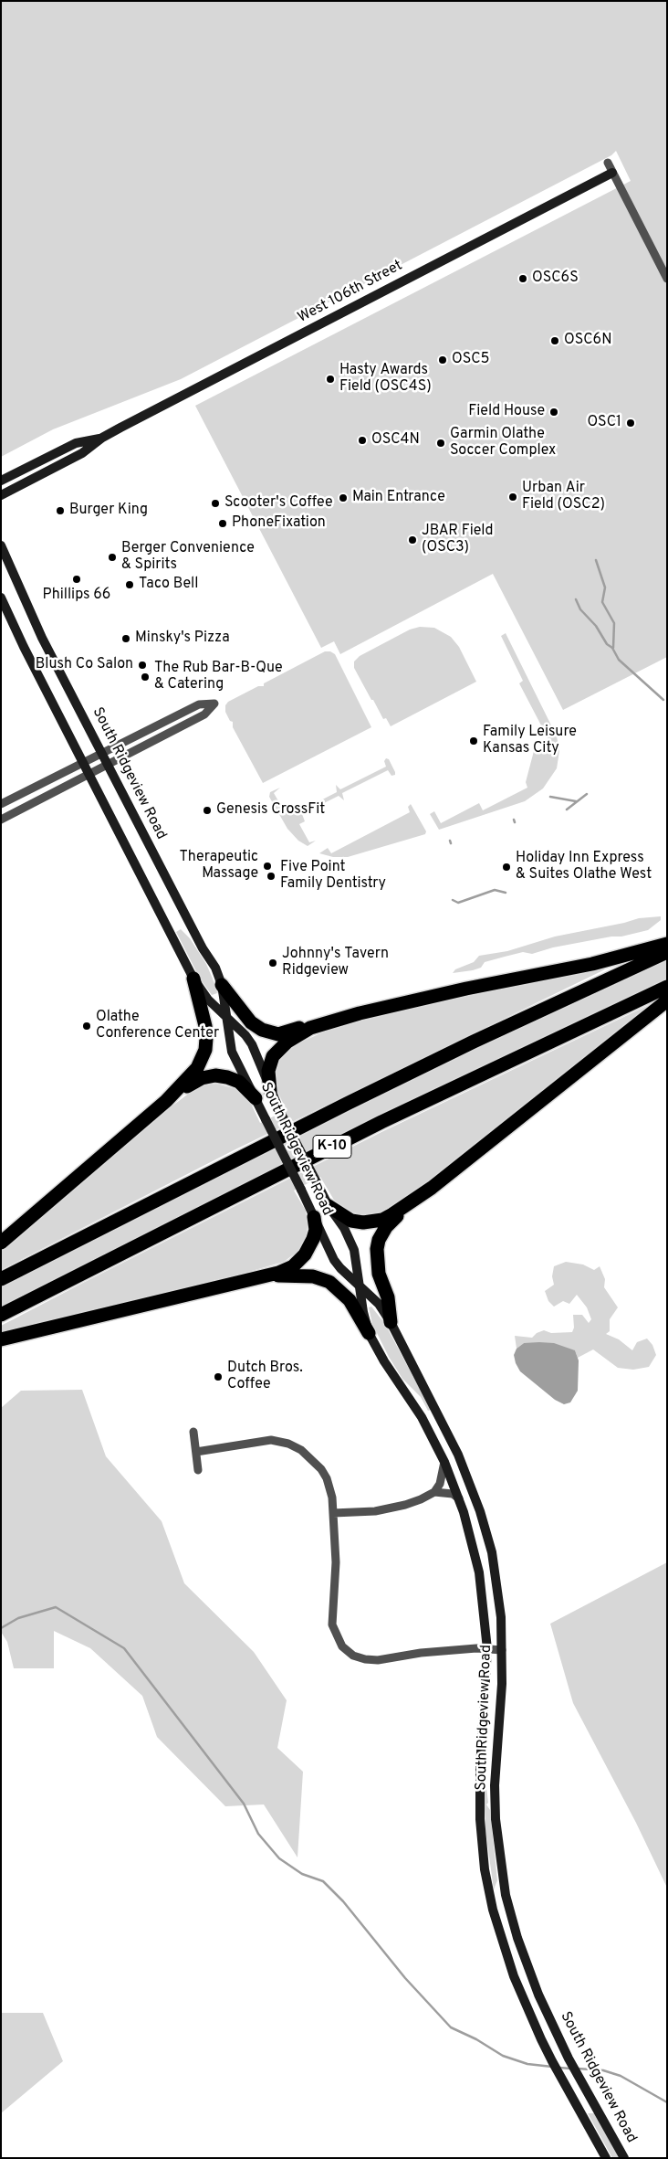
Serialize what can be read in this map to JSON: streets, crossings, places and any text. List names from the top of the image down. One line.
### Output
{"streets":{"highway":["K-10"],"main road":["West 106th Street","South Ridgeview Road"]},"places":["OSC6S","OSC6N","OSC5","Hasty Awards Field (OSC4S)","Field House","OSC1","OSC4N","Garmin Olathe Soccer Complex","Urban Air Field (OSC2)","Main Entrance","Scooter's Coffee","Burger King","PhoneFixation","JBAR Field (OSC3)","Berger Convenience & Spirits","Phillips 66","Taco Bell","Minsky's Pizza","Blush Co Salon","The Rub Bar-B-Que & Catering","Family Leisure Kansas City","Genesis CrossFit","Therapeutic Massage","Holiday Inn Express & Suites Olathe West","Five Point Family Dentistry","Johnny's Tavern Ridgeview","Olathe Conference Center","Dutch Bros. Coffee"]}
